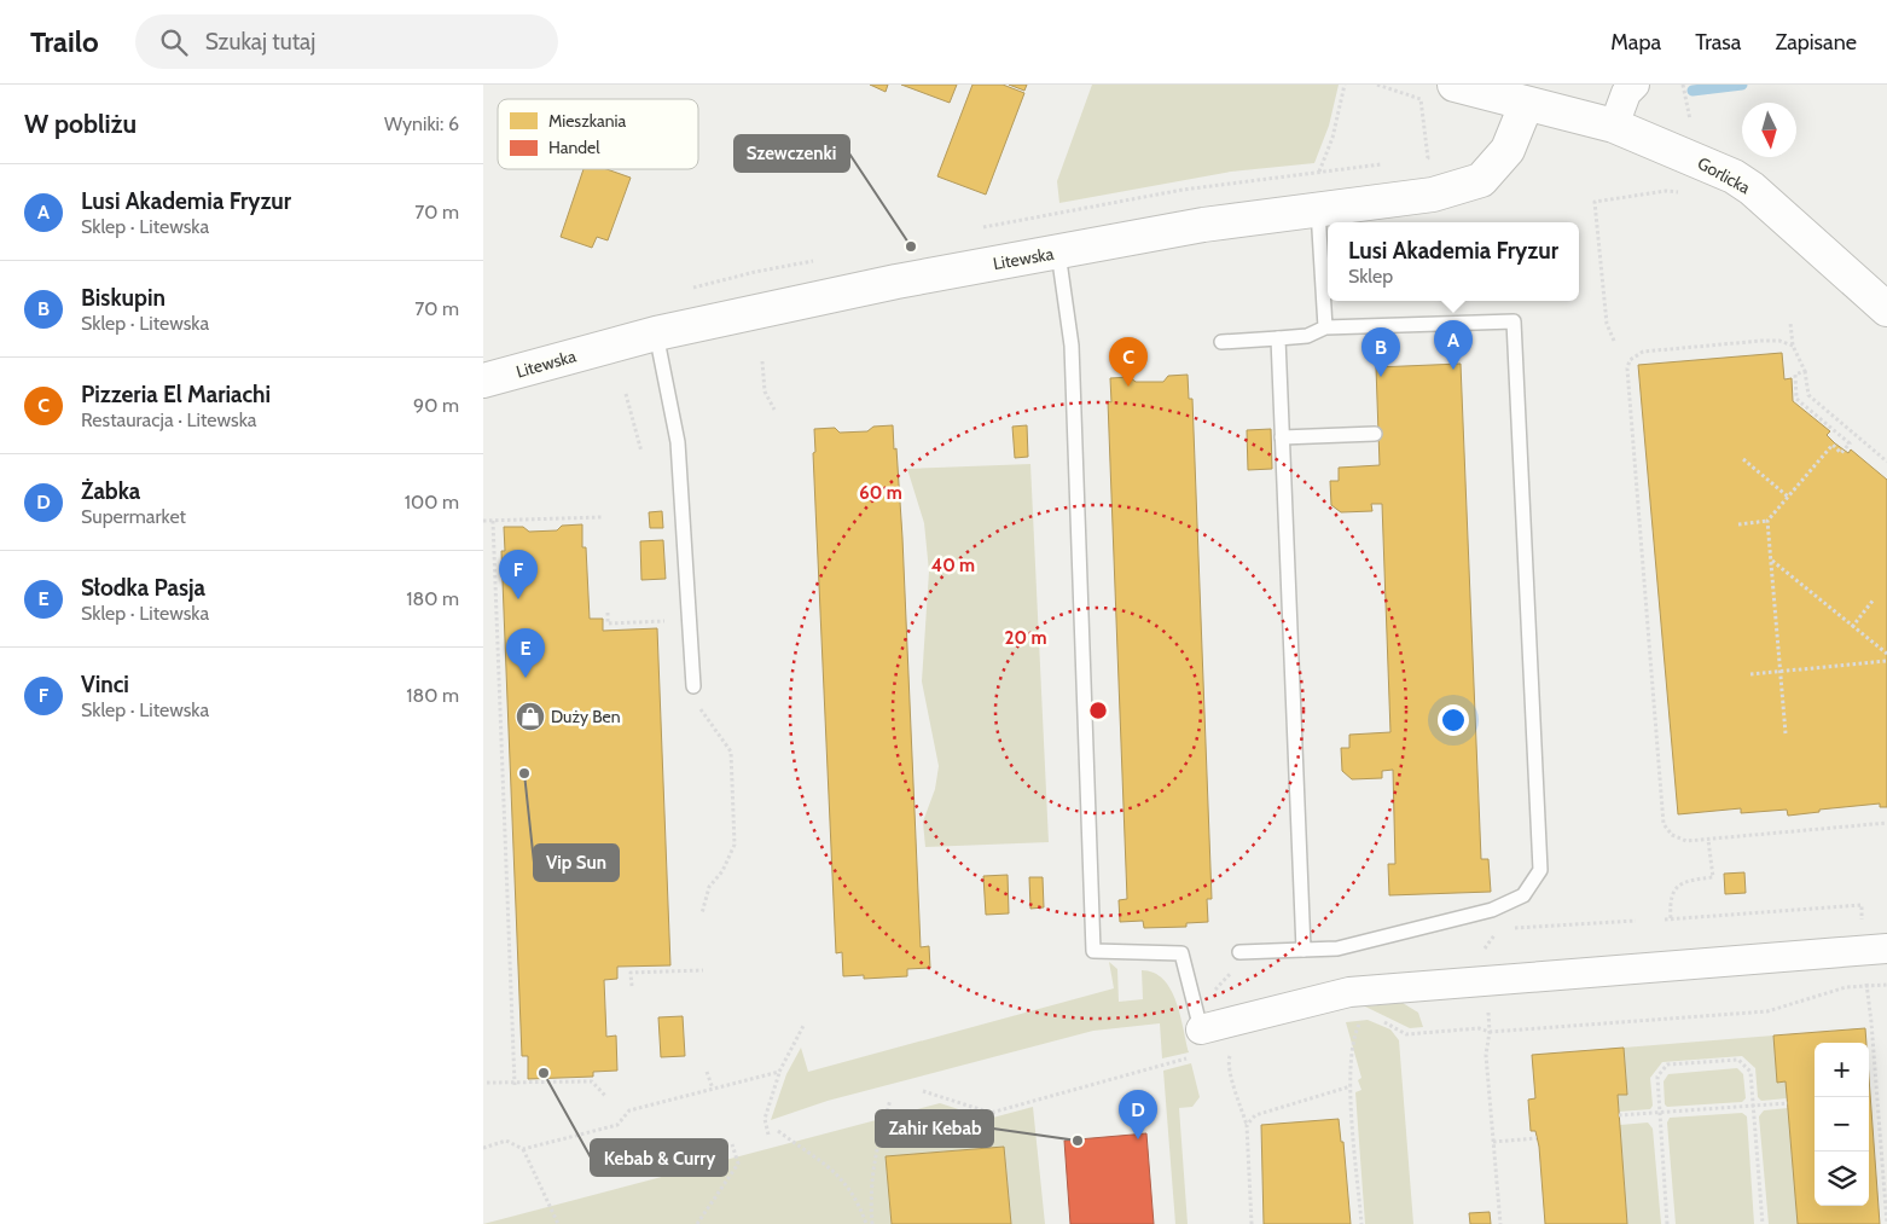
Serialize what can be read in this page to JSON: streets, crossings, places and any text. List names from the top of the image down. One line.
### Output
{"streets":{"street":["Gorlicka","Litewska"]},"crossings":[["Gorlicka","Litewska"]],"places":{"other":["Szewczenki","Vip Sun","Kebab & Curry","Zahir Kebab"],"shop":["Duży Ben"]},"legend":["Mieszkania","Handel"],"north":"bottom","page":{"header":"Trailo","search":"Szukaj tutaj","nav":["Mapa","Trasa","Zapisane"],"heading":["W pobliżu","Wyniki: 6"],"list":[{"mark":"A","name":"Lusi Akademia Fryzur","note":"Sklep · Litewska","value":"70 m"},{"mark":"B","name":"Biskupin","note":"Sklep · Litewska","value":"70 m"},{"mark":"C","name":"Pizzeria El Mariachi","note":"Restauracja · Litewska","value":"90 m"},{"mark":"D","name":"Żabka","note":"Supermarket","value":"100 m"},{"mark":"E","name":"Słodka Pasja","note":"Sklep · Litewska","value":"180 m"},{"mark":"F","name":"Vinci","note":"Sklep · Litewska","value":"180 m"}],"popup":["Lusi Akademia Fryzur","Sklep"],"pins":["A","B","C","F","E","D"],"map_buttons":["+","−"]},"rings":["60 m","40 m","20 m"]}
